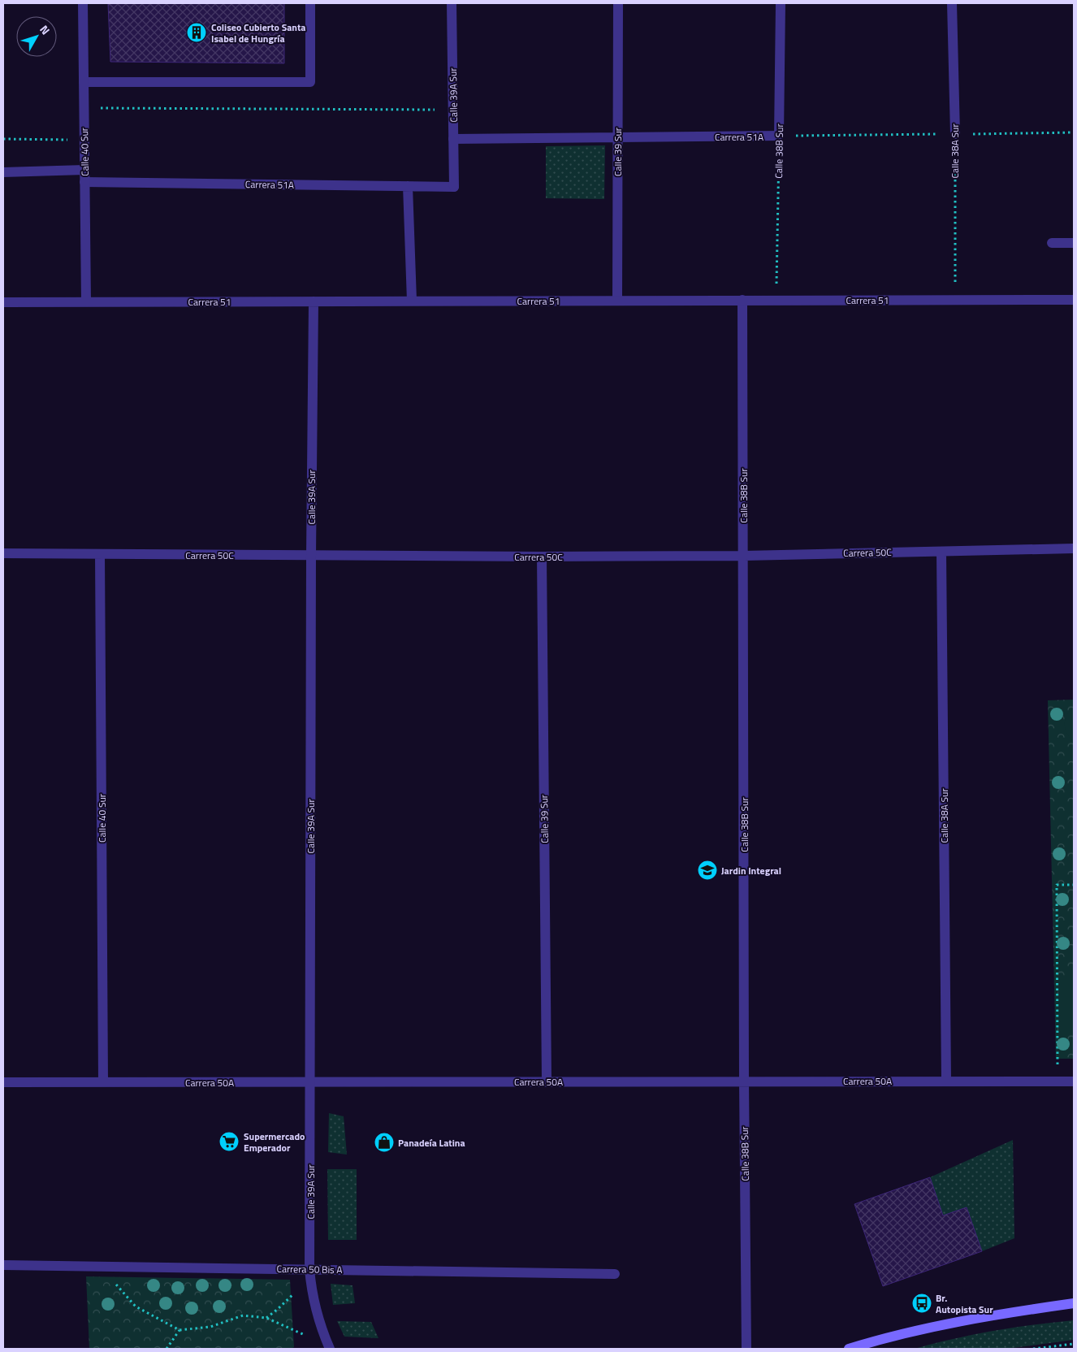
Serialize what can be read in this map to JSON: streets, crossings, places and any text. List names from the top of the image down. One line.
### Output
{"streets":{"street":["Calle 39A Sur","Carrera 51A","Calle 38B Sur","Calle 38A Sur","Calle 40 Sur","Calle 39 Sur","Carrera 51","Carrera 50C","Carrera 50A","Carrera 50 Bis A"]},"crossings":[["Calle 39A Sur","Carrera 51A"],["Calle 39A Sur","Carrera 51"],["Calle 39A Sur","Carrera 50C"],["Calle 39A Sur","Carrera 50A"],["Calle 39A Sur","Carrera 50 Bis A"],["Carrera 51A","Calle 38B Sur"],["Carrera 51A","Calle 40 Sur"],["Carrera 51A","Calle 39 Sur"],["Calle 38B Sur","Carrera 51"],["Calle 38B Sur","Carrera 50C"],["Calle 38B Sur","Carrera 50A"],["Calle 38A Sur","Carrera 51"],["Calle 38A Sur","Carrera 50C"],["Calle 38A Sur","Carrera 50A"],["Calle 40 Sur","Carrera 51"],["Calle 40 Sur","Carrera 50C"],["Calle 40 Sur","Carrera 50A"],["Calle 39 Sur","Carrera 51"],["Calle 39 Sur","Carrera 50C"],["Calle 39 Sur","Carrera 50A"]],"places":{"building":["Coliseo Cubierto Santa Isabel de Hungría"],"school or university":["Jardin Integral"],"supermarket":["Supermercado Emperador"],"shop":["Panadeía Latina"],"bus stop":["Br. Autopista Sur"]},"north":"top right"}
